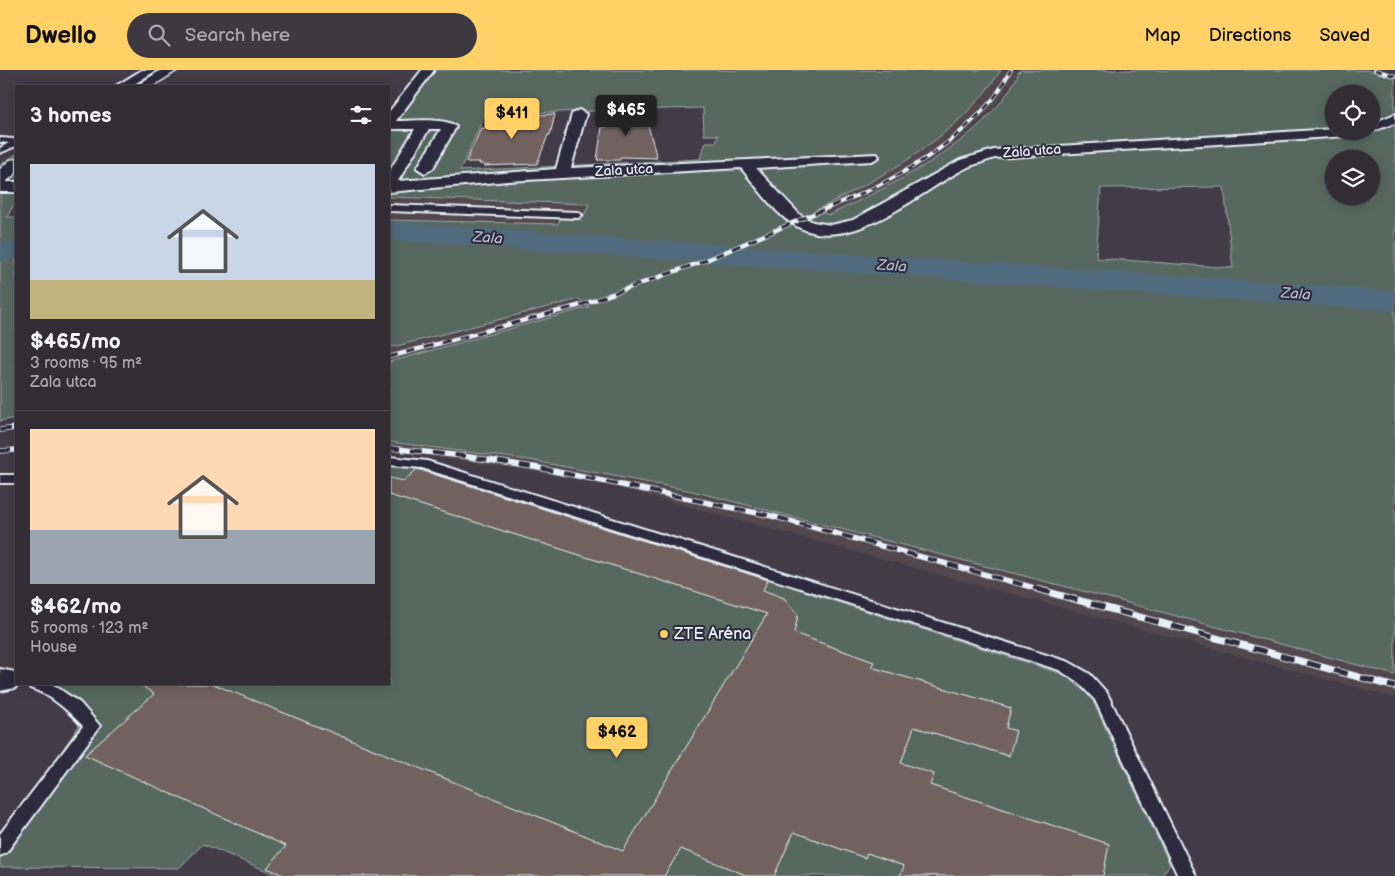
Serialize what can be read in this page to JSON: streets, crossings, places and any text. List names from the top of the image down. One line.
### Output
{"streets":{"street":["Zala utca"]},"water":["Zala"],"places":["ZTE Aréna"],"page":{"header":"Dwello","search":"Search here","nav":["Map","Directions","Saved"],"heading":"3 homes","price":["$465","$411","$462"],"list":[{"name":"$465/mo","note":"3 rooms · 95 m² · Zala utca"},{"name":"$462/mo","note":"5 rooms · 123 m² · House"}]}}
